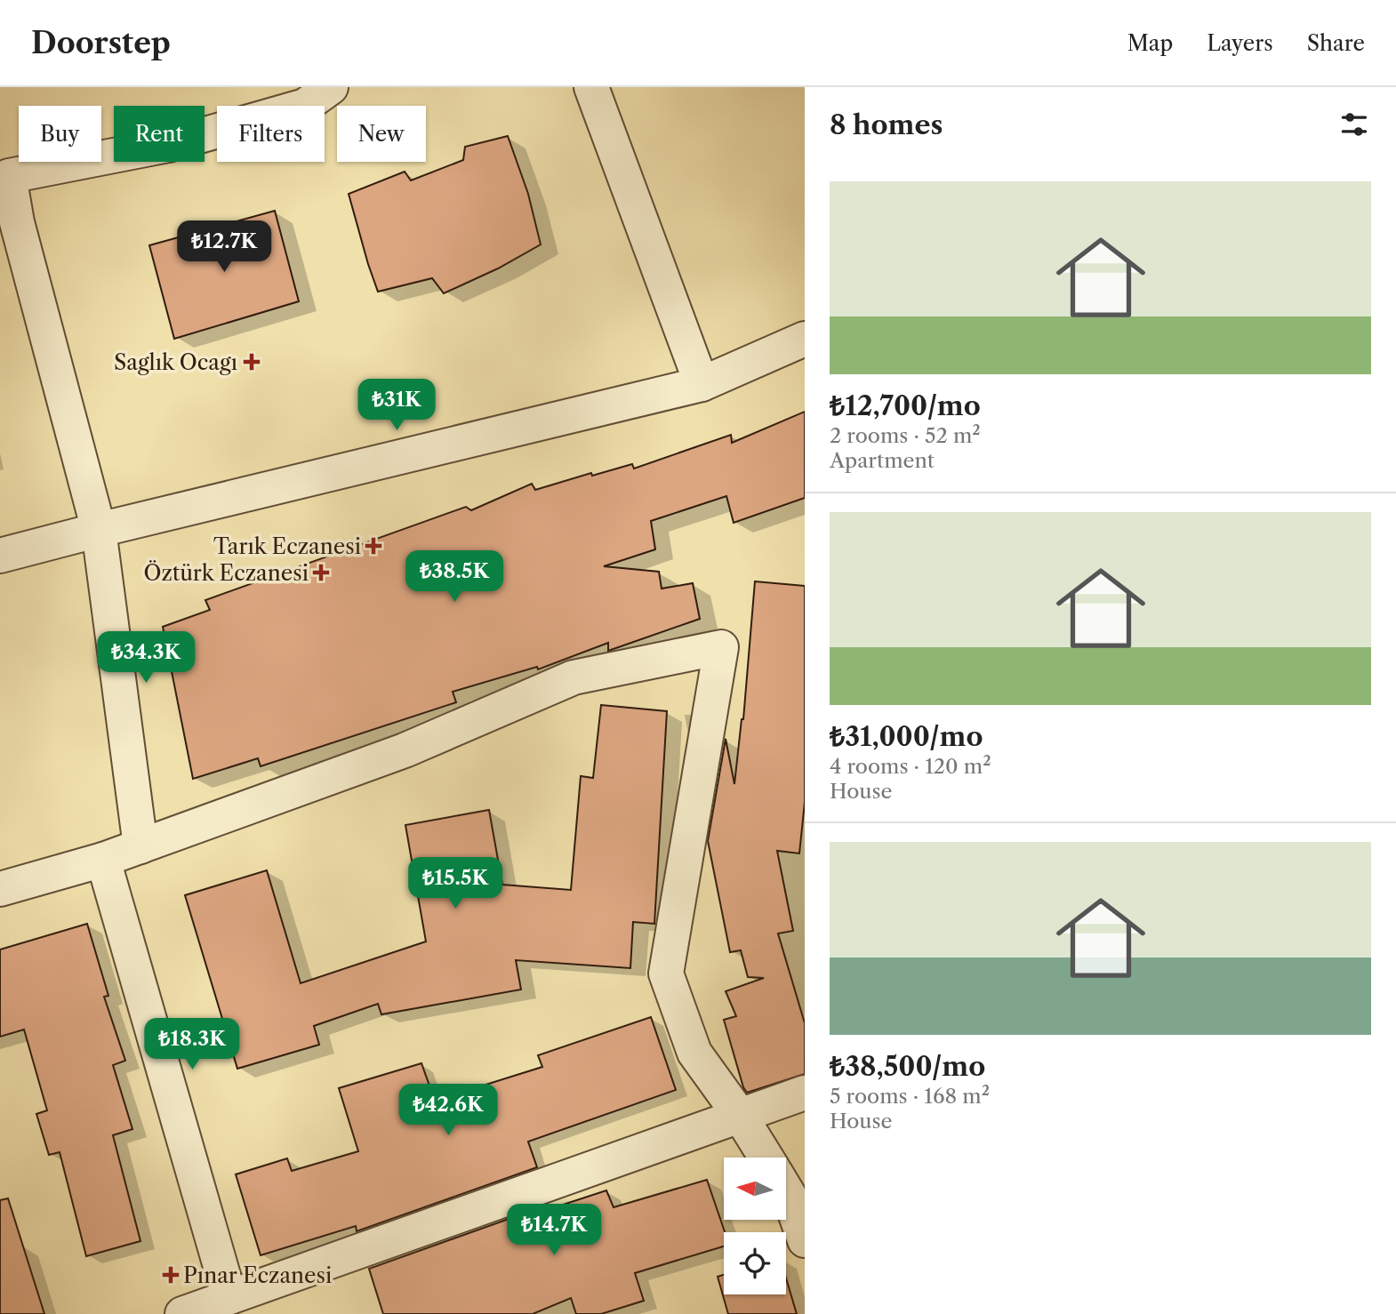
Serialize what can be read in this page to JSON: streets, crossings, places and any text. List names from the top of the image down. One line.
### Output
{"places":{"health":["Saglık Ocagı","Tarık Eczanesi","Öztürk Eczanesi","Pınar Eczanesi"]},"north":"left","page":{"header":"Doorstep","nav":["Map","Layers","Share"],"heading":"8 homes","chip":["Buy","Rent","Filters","New"],"list":[{"name":"₺12,700/mo","note":"2 rooms · 52 m² · Apartment"},{"name":"₺31,000/mo","note":"4 rooms · 120 m² · House"},{"name":"₺38,500/mo","note":"5 rooms · 168 m² · House"}],"price":["₺12.7K","₺31K","₺38.5K","₺34.3K","₺15.5K","₺18.3K","₺42.6K","₺14.7K"]}}
